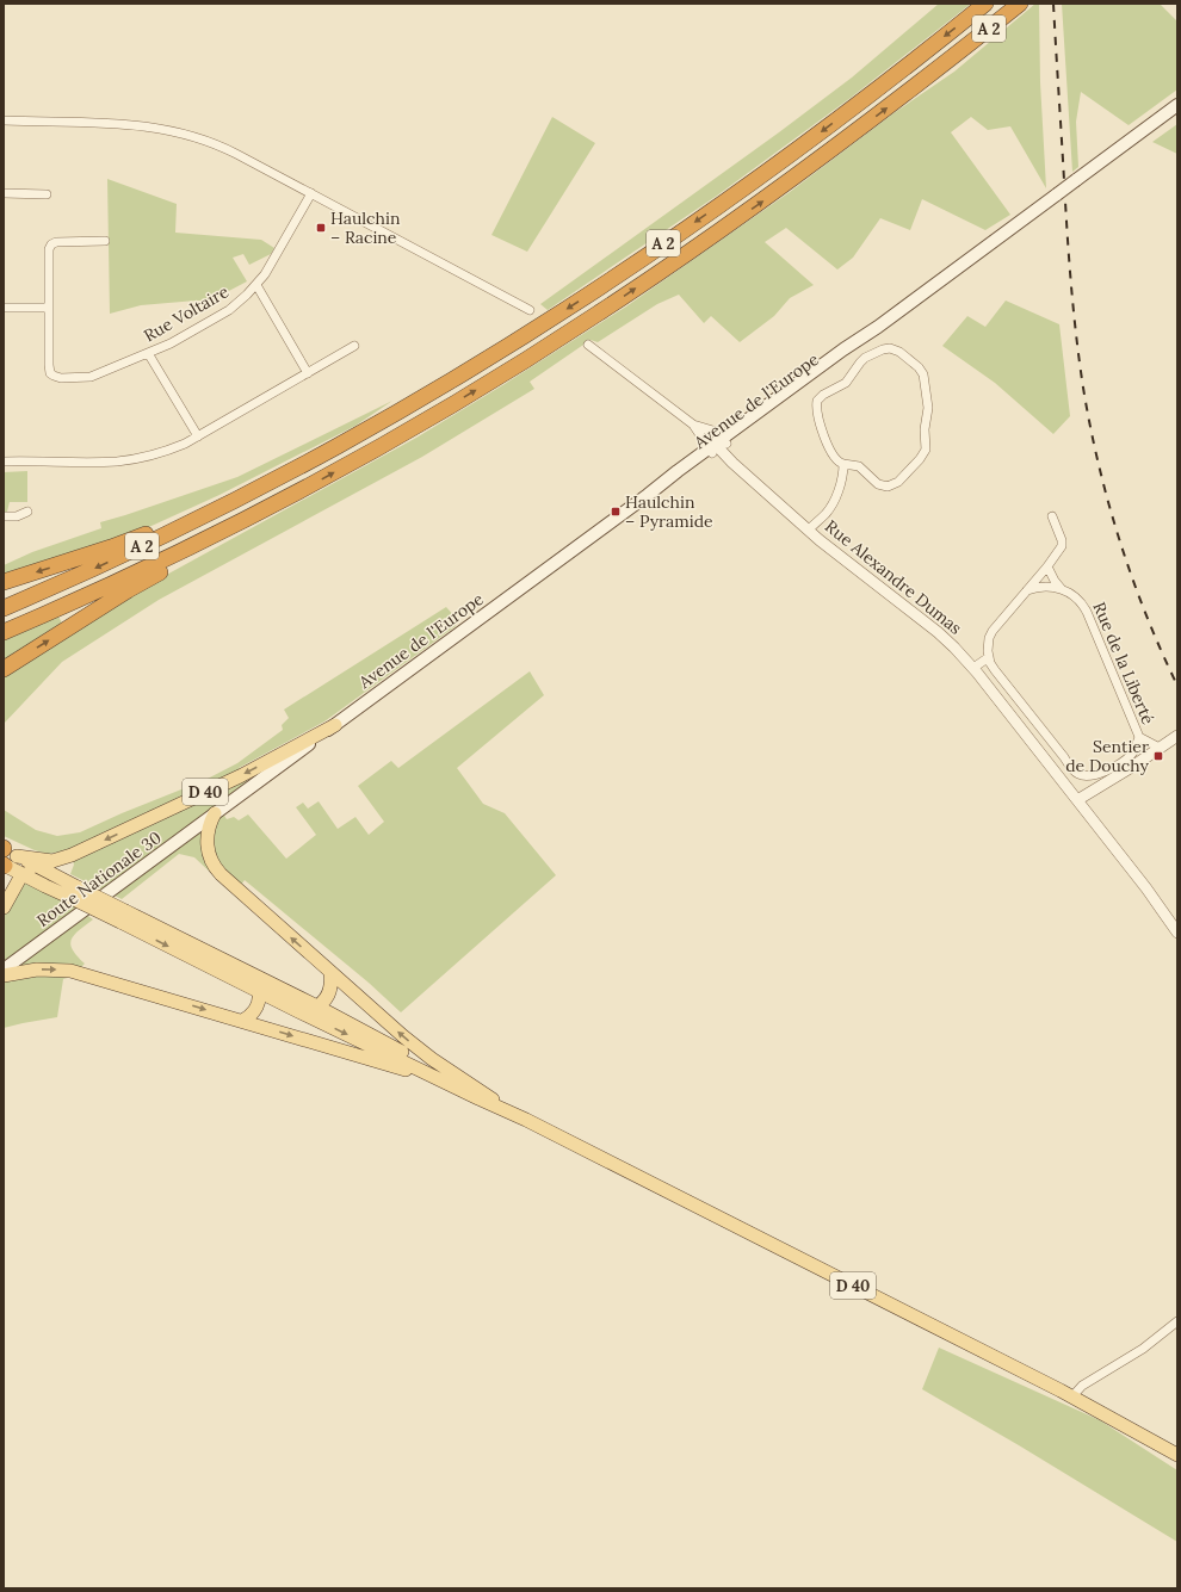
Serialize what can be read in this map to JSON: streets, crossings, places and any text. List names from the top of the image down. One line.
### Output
{"streets":{"highway":["A 2"],"main road":["Avenue de l'Europe","D 40","Route Nationale 30"],"street":["Rue Voltaire","Rue Alexandre Dumas","Rue de la Liberté"]},"crossings":[["Avenue de l'Europe","Rue Alexandre Dumas"],["Avenue de l'Europe","D 40"],["Avenue de l'Europe","Route Nationale 30"]],"places":{"transit":["Haulchin – Racine","Haulchin – Pyramide","Sentier de Douchy"]}}
